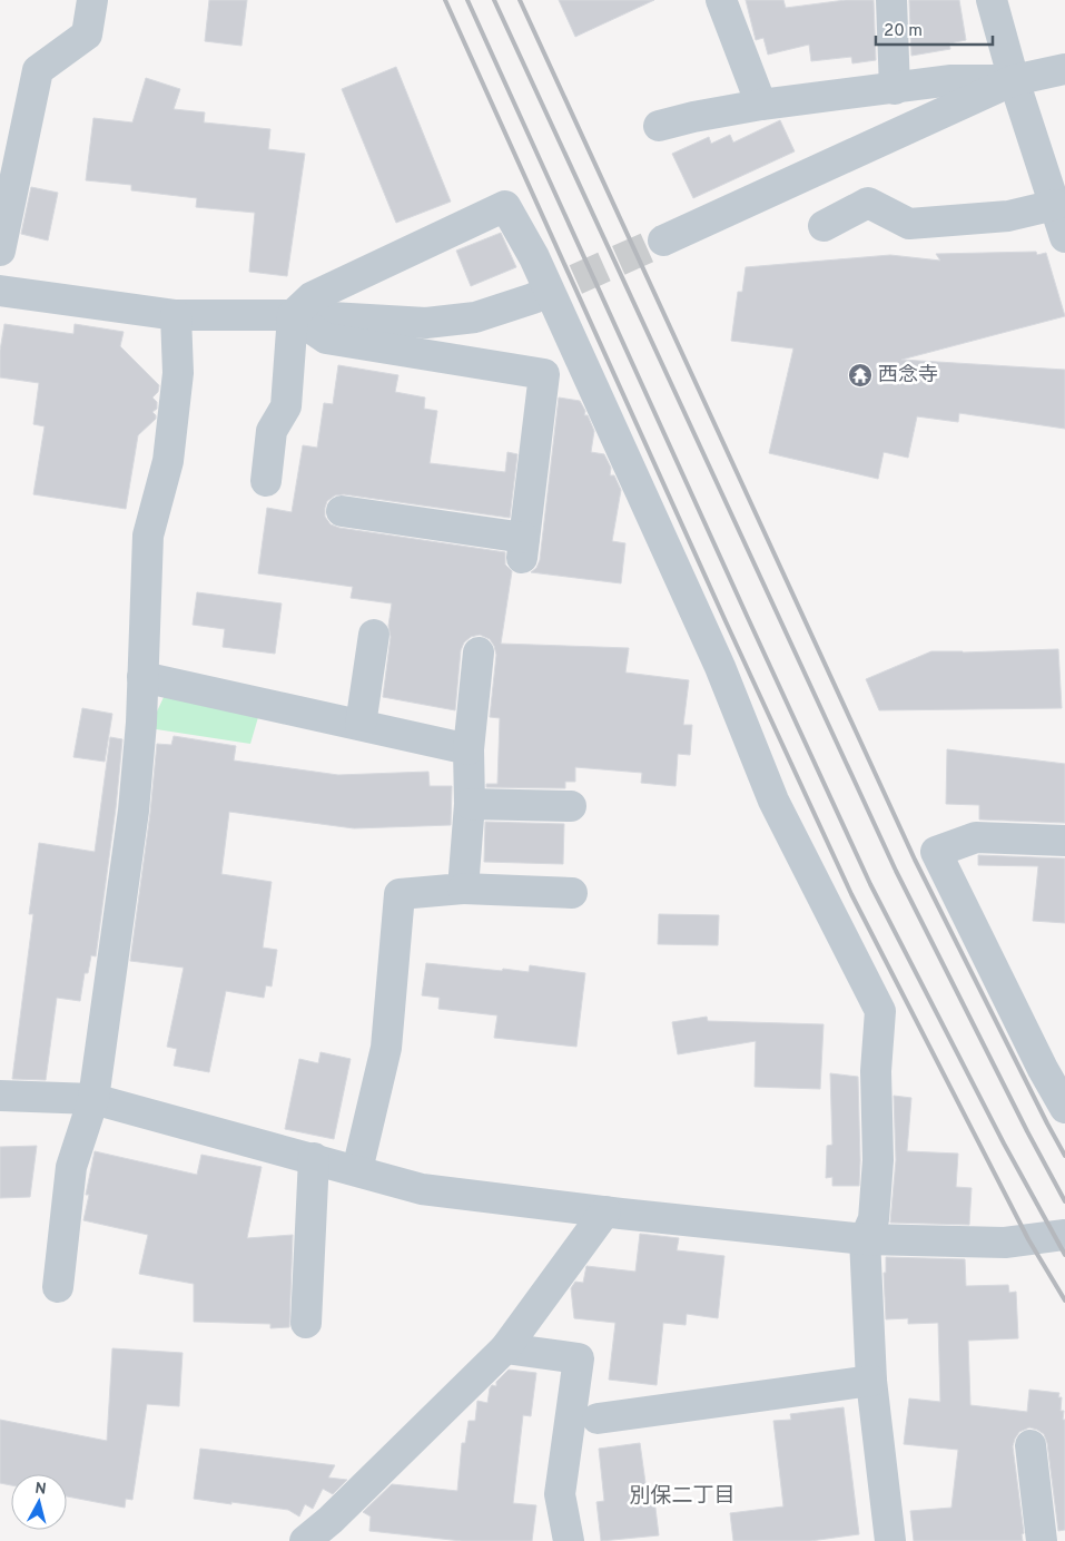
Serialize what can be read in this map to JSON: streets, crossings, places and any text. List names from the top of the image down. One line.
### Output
{"districts":["別保二丁目"],"places":{"temple":["西念寺"]},"scale_bar":"20 m","north":"top"}
